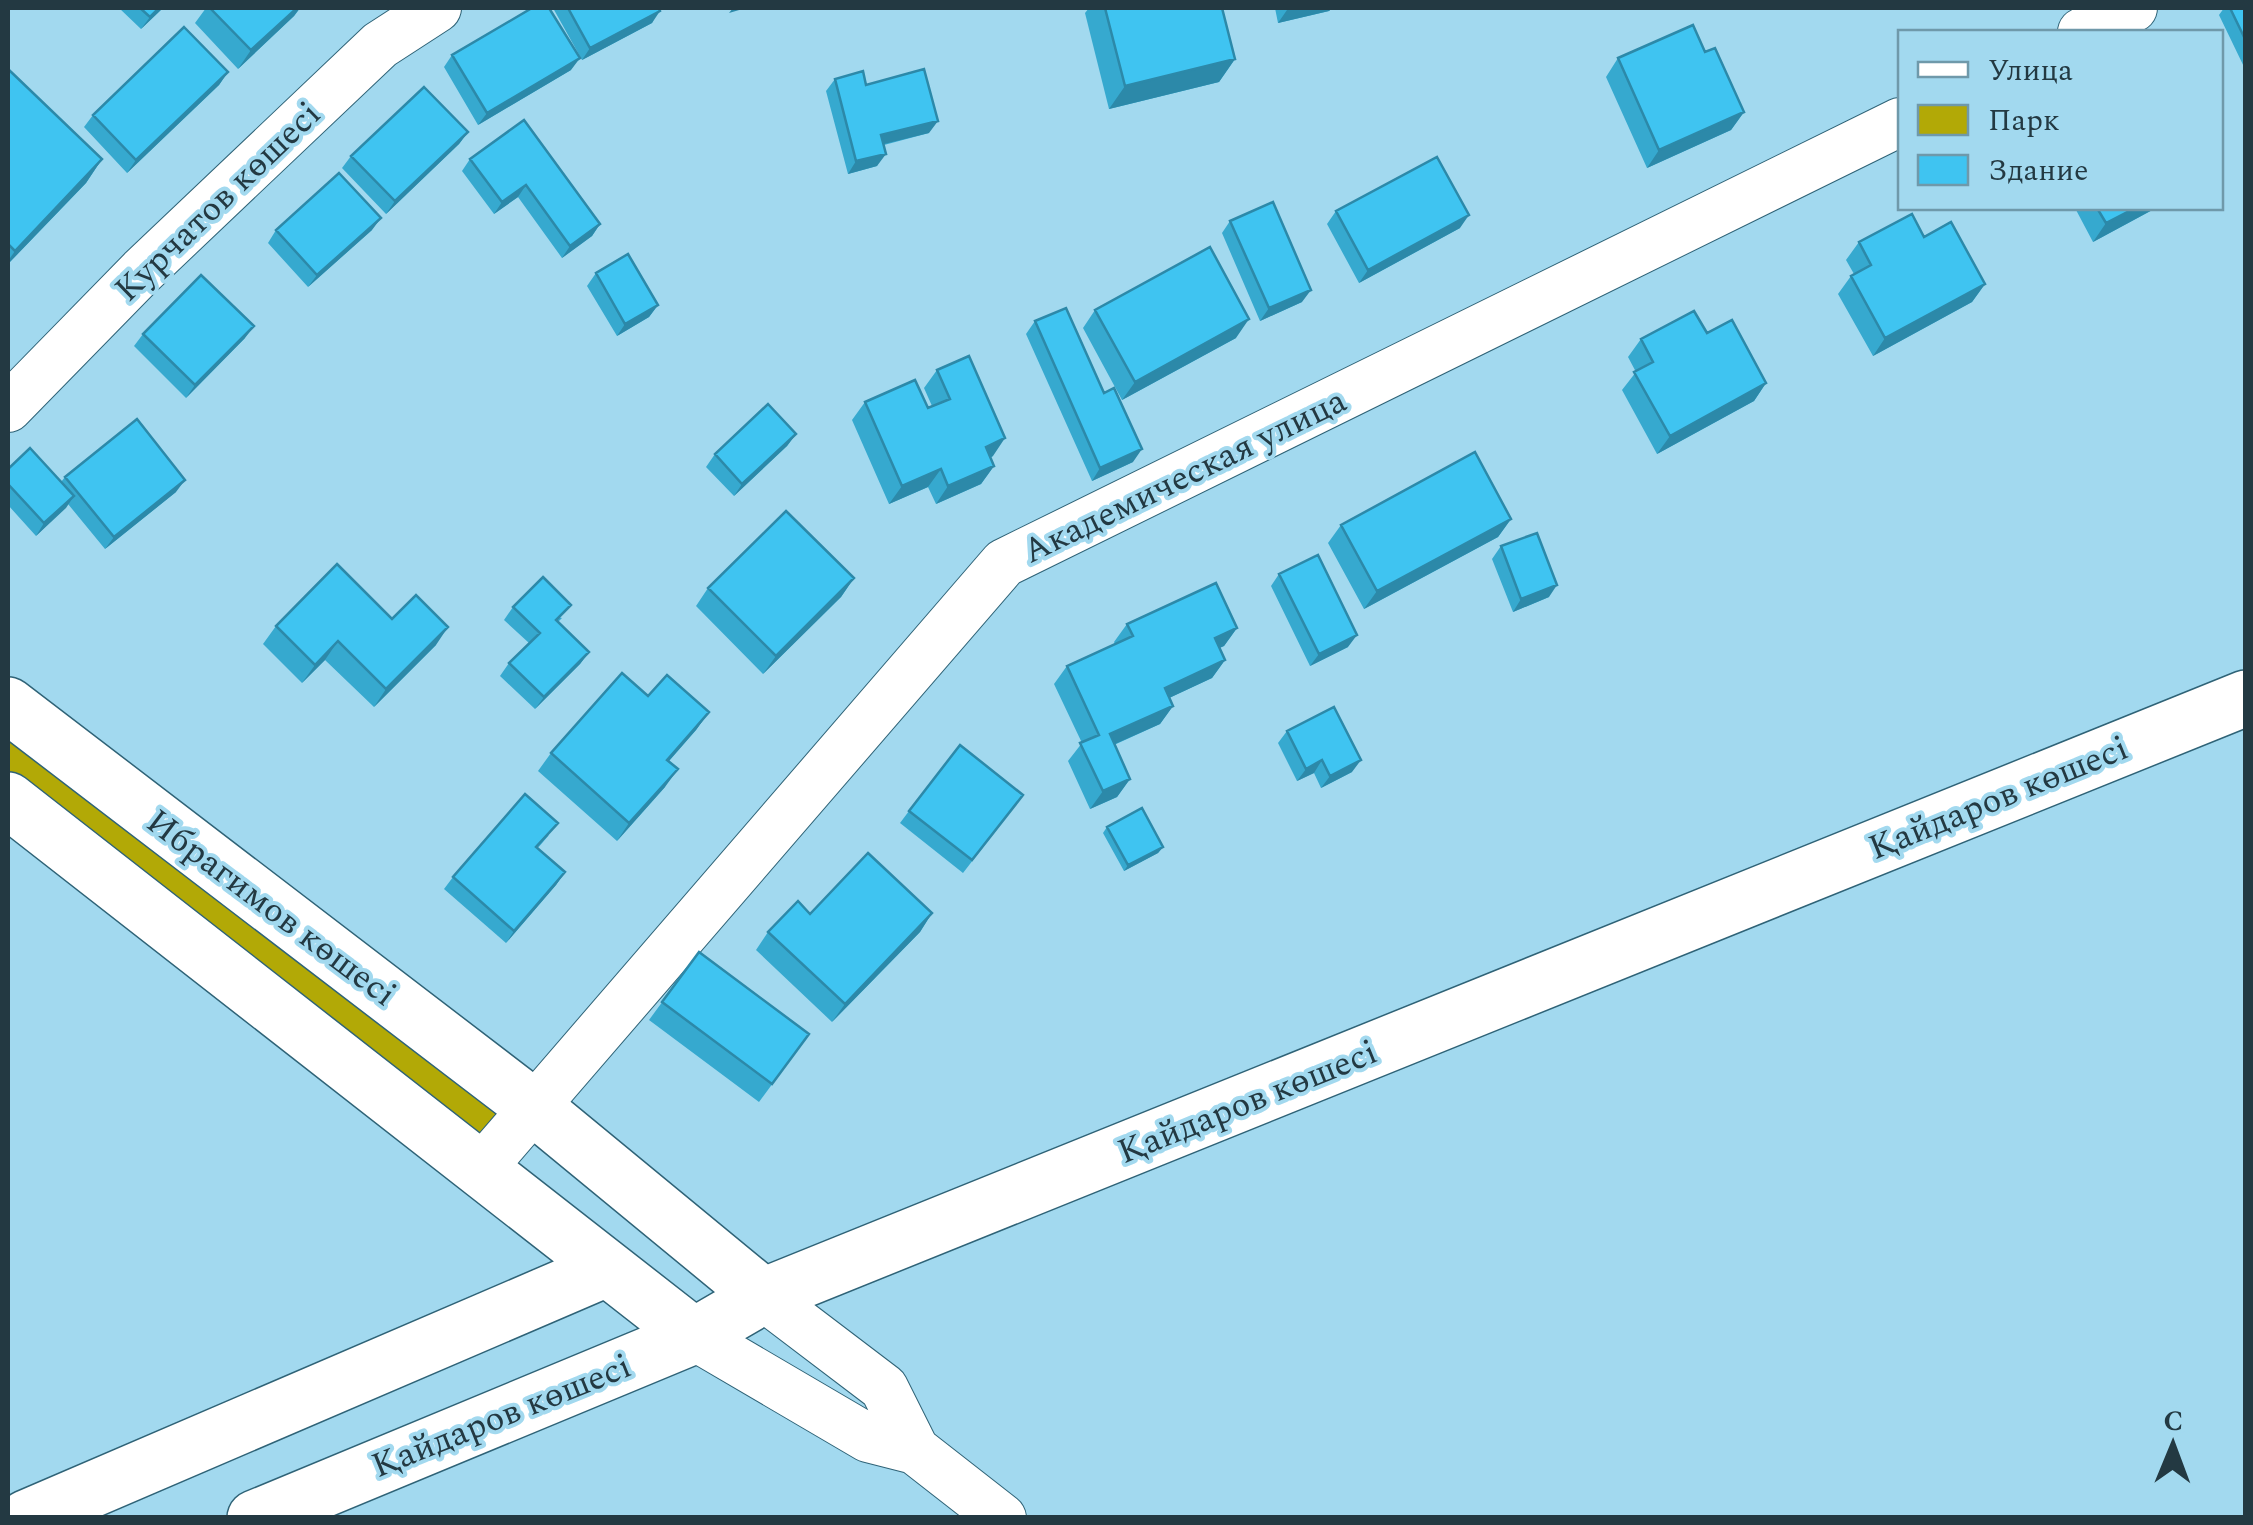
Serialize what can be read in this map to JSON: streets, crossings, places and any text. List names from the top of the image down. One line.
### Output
{"streets":{"street":["Курчатов көшесі","Академическая улица","Қайдаров көшесі","Ибрагимов көшесі"]},"crossings":[["Академическая улица","Ибрагимов көшесі"],["Қайдаров көшесі","Ибрагимов көшесі"]],"legend":["Улица","Парк","Здание"],"north":"top"}
